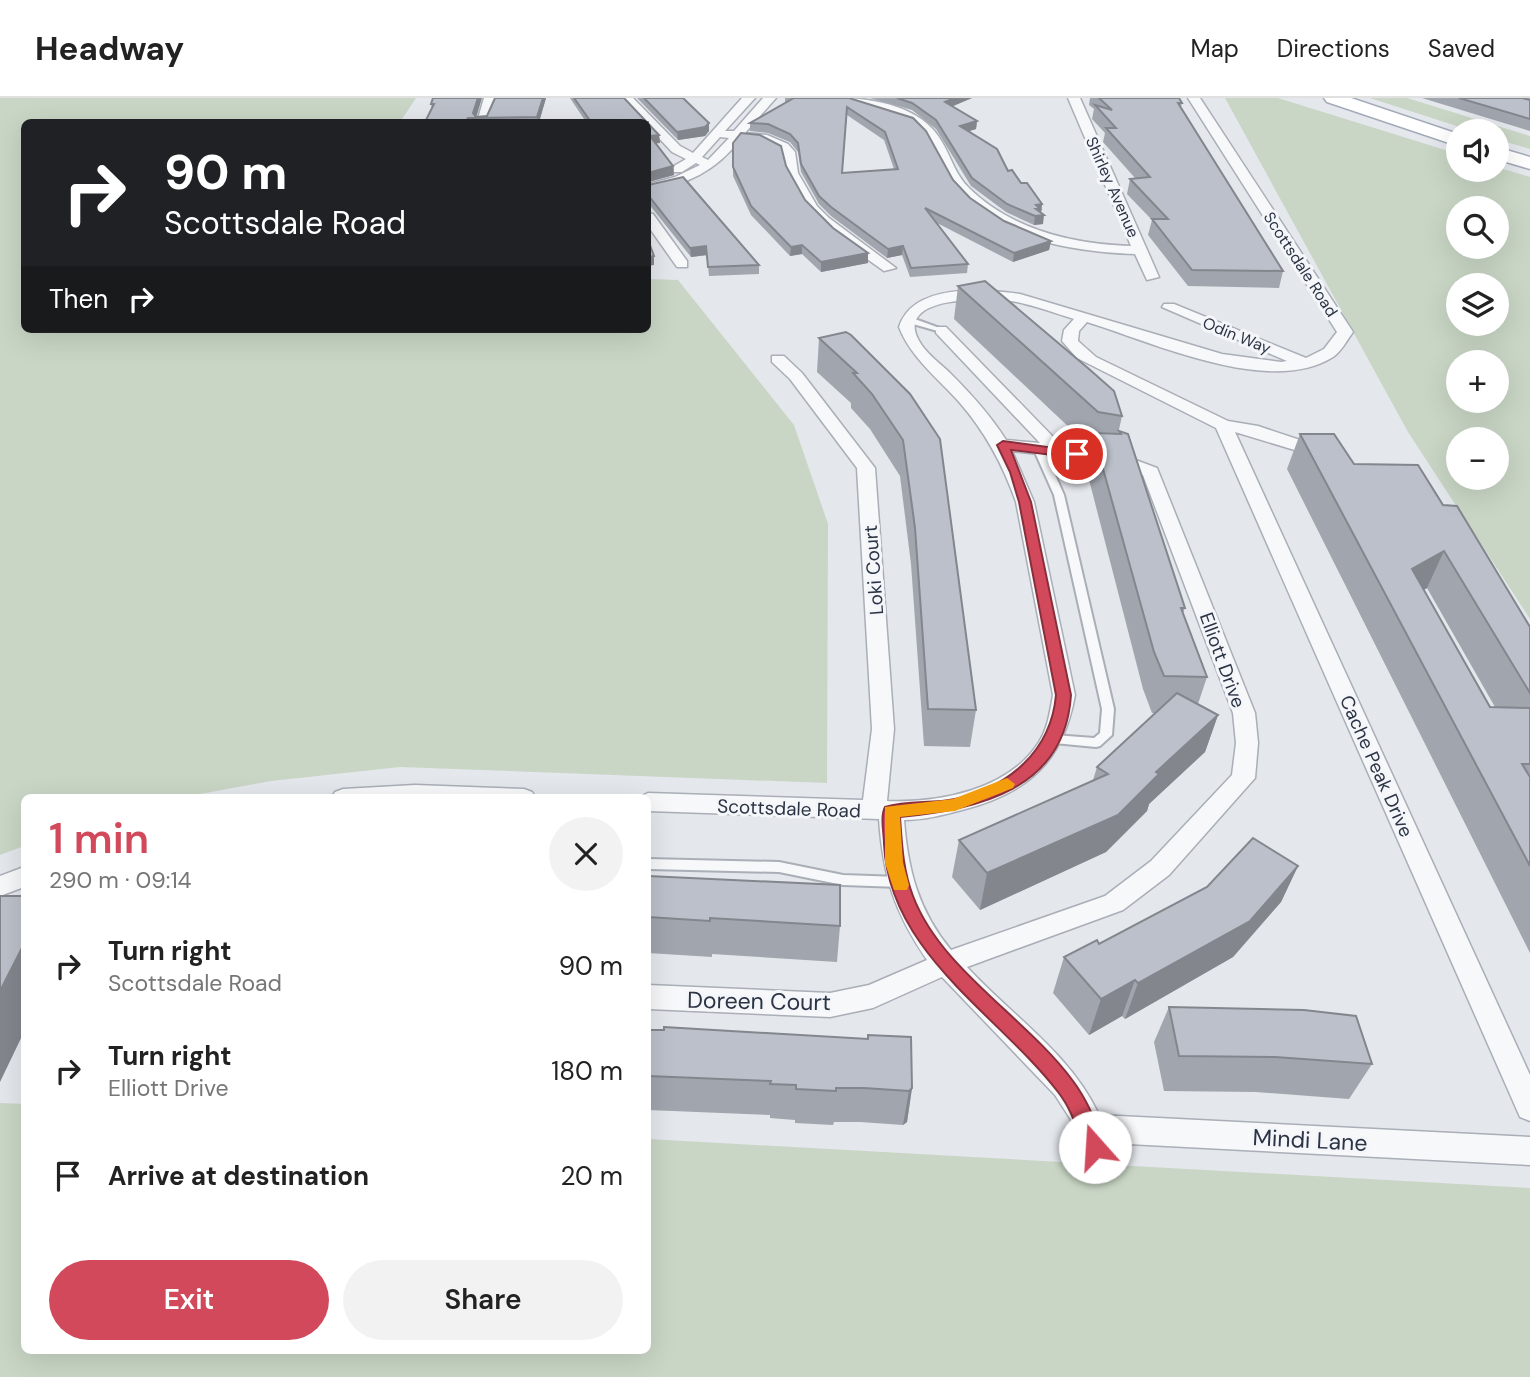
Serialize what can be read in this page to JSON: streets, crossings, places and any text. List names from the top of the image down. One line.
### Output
{"streets":{"street":["Shirley Avenue","Scottsdale Road","Odin Way","Loki Court","Elliott Drive","Cache Peak Drive","Doreen Court","Mindi Lane"]},"crossings":[["Scottsdale Road","Odin Way"],["Scottsdale Road","Loki Court"],["Scottsdale Road","Elliott Drive"],["Loki Court","Elliott Drive"],["Loki Court","Doreen Court"],["Loki Court","Mindi Lane"],["Elliott Drive","Doreen Court"]],"page":{"header":"Headway","nav":["Map","Directions","Saved"],"map_buttons":["+","−"],"turn":["90 m","Scottsdale Road"],"then":"Then","heading":["1 min","290 m · 09:14"],"list":[{"name":"Turn right","note":"Scottsdale Road","value":"90 m"},{"name":"Turn right","note":"Elliott Drive","value":"180 m"},{"name":"Arrive at destination","value":"20 m"}],"buttons":["Exit","Share"]}}
